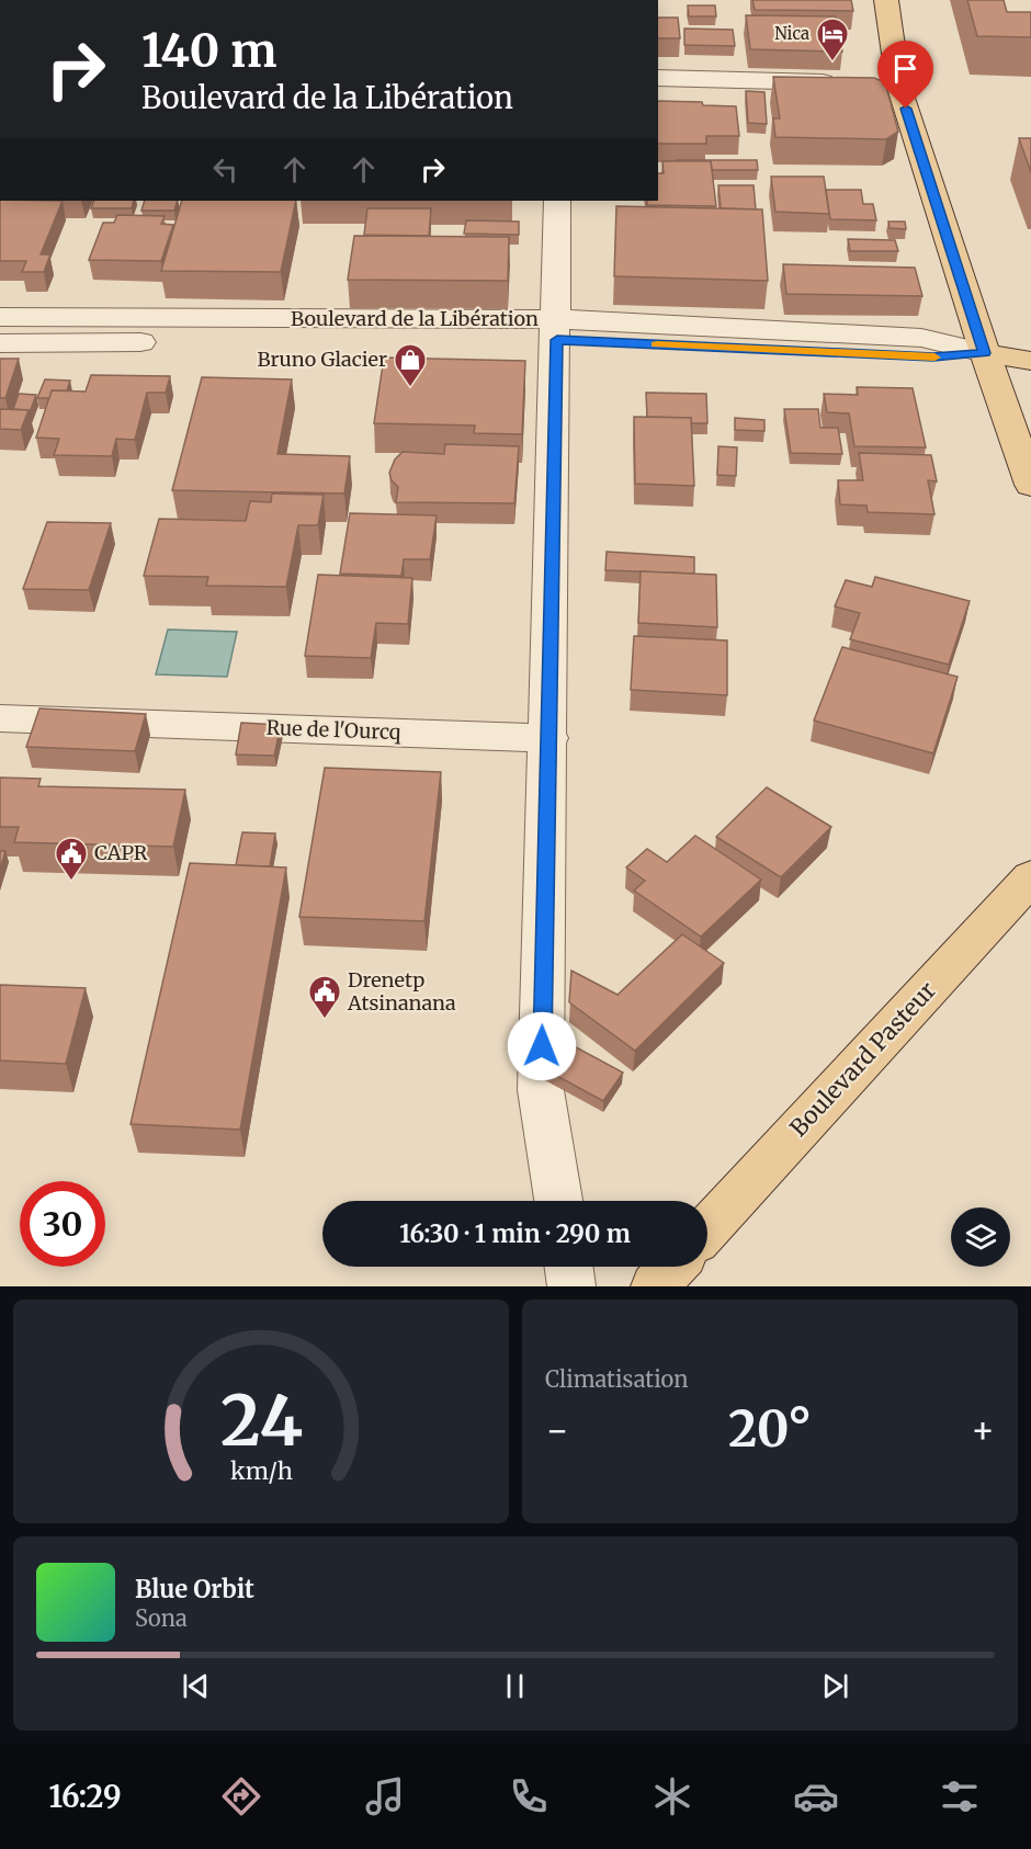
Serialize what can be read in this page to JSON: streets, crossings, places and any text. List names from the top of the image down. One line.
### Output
{"streets":{"main road":["Boulevard de la Libération","Boulevard Pasteur"],"street":["Rue de l'Ourcq"]},"places":{"hotel":["Nica"],"shop":["Bruno Glacier"],"public building":["CAPR","Drenetp Atsinanana"]},"page":{"turn":["140 m","Boulevard de la Libération"],"limit":"30","trip":"16:30 · 1 min · 290 m","tile":"Climatisation","heat":["−","20°","+"],"song":["Blue Orbit","Sona"],"tabs":"16:29","gauge":["24","km/h"]}}
